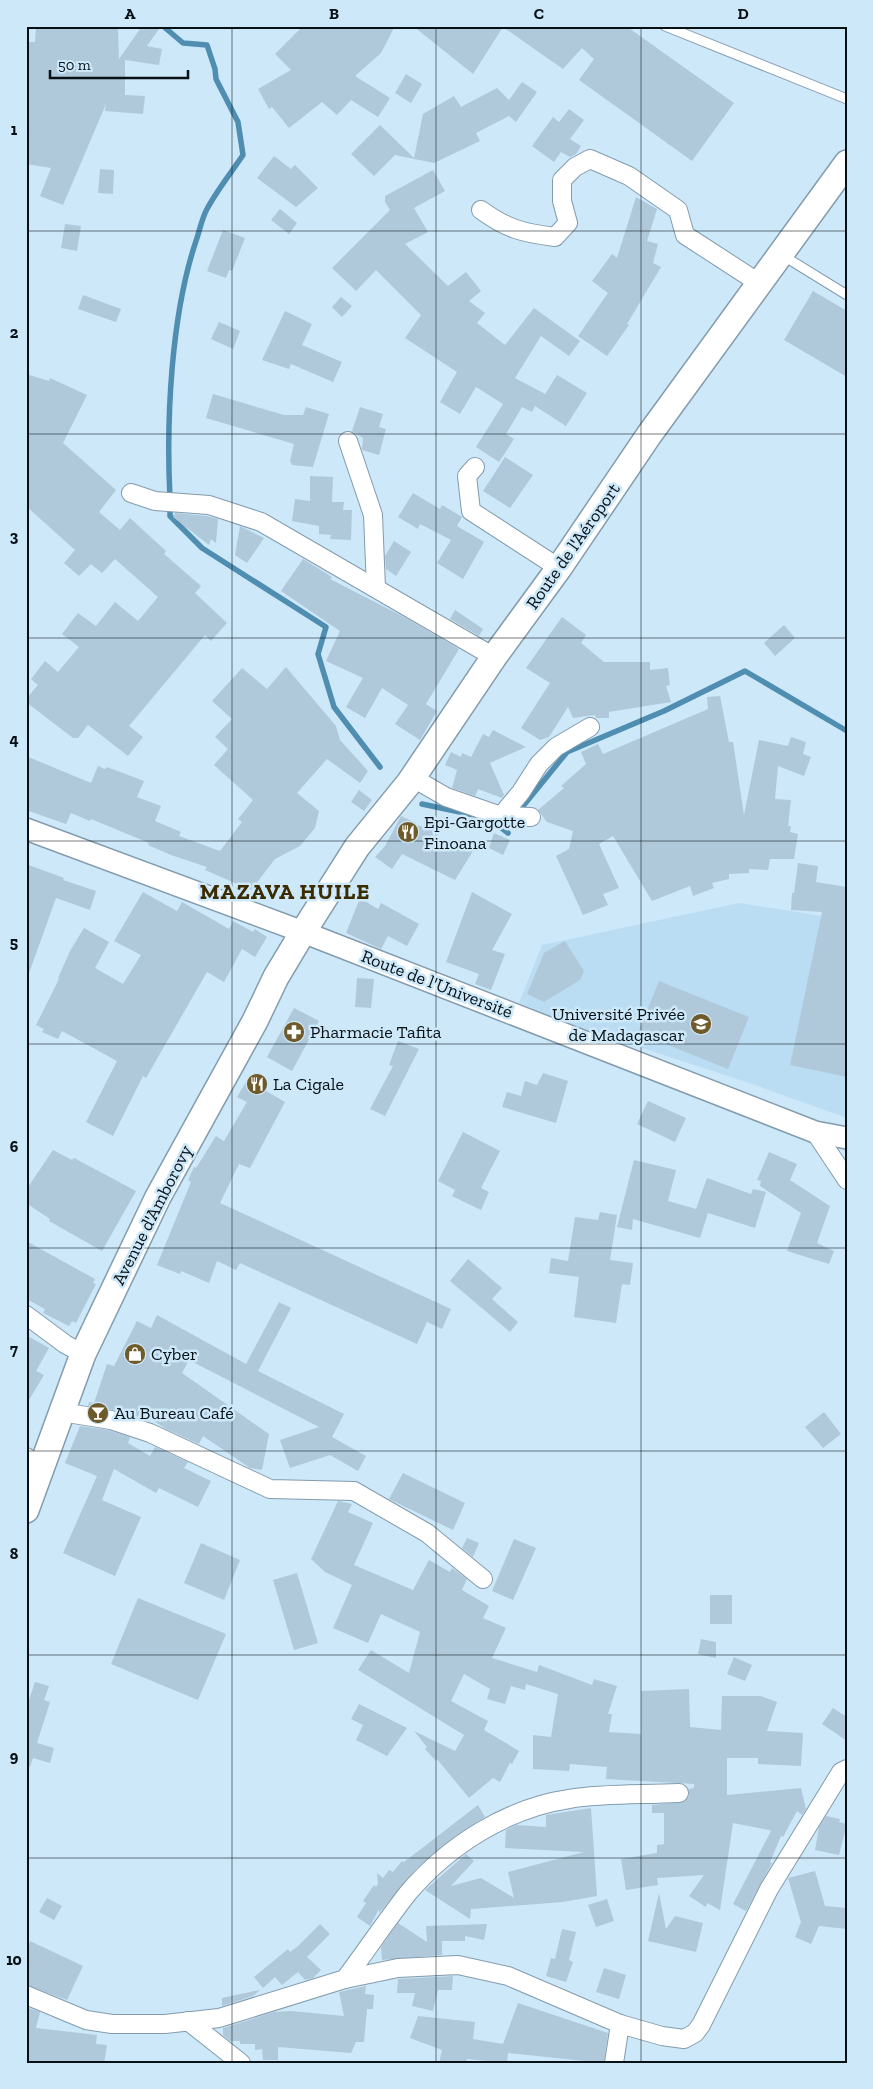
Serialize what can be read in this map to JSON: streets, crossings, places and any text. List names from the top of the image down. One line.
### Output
{"streets":{"main road":["Route de l'Aéroport","Avenue d'Amborovy"],"street":["Route de l'Université"]},"crossings":[["Route de l'Aéroport","Route de l'Université"],["Route de l'Aéroport","Avenue d'Amborovy"],["Route de l'Université","Avenue d'Amborovy"]],"districts":["MAZAVA HUILE"],"places":{"restaurant":["Epi-Gargotte Finoana","La Cigale"],"school or university":["Université Privée de Madagascar"],"pharmacy":["Pharmacie Tafita"],"shop":["Cyber"],"bar":["Au Bureau Café"]},"scale_bar":"50 m","grid":{"columns":["A","B","C","D"],"rows":["1","2","3","4","5","6","7","8","9","10"]}}
